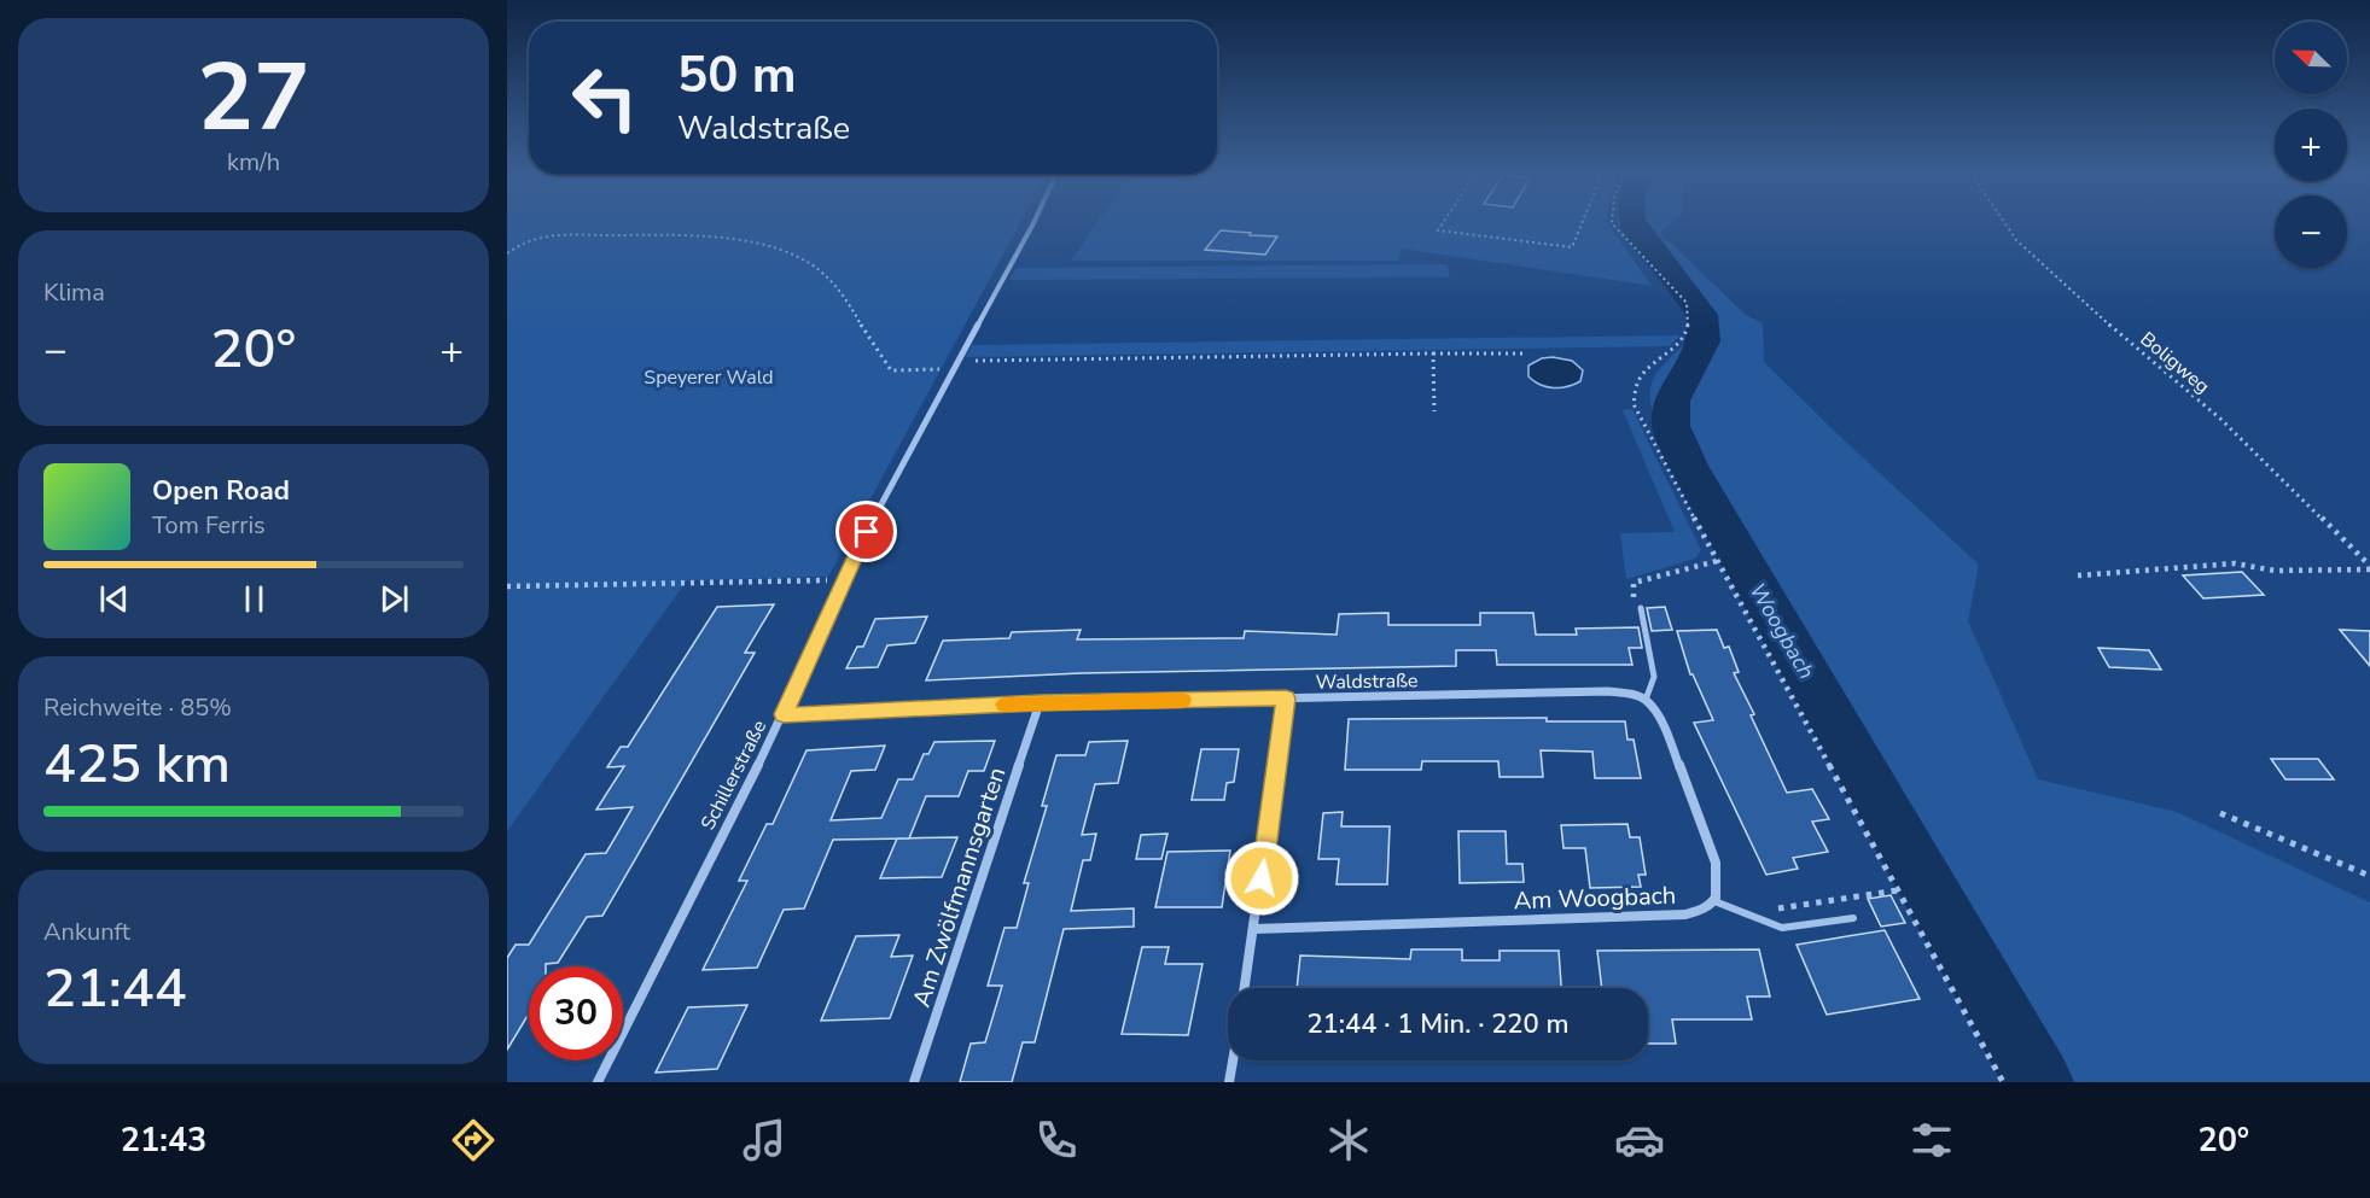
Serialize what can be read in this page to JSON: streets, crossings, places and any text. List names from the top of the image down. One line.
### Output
{"streets":{"street":["Waldstraße","Schillerstraße","Am Zwölfmannsgarten","Am Woogbach"],"path":["Boligweg"]},"crossings":[["Waldstraße","Schillerstraße"],["Waldstraße","Am Zwölfmannsgarten"]],"water":["Woogbach"],"parks":["Speyerer Wald"],"north":"top left","page":{"tile":[["27","km/h"],"Klima",["Reichweite · 85%","425 km"],["Ankunft","21:44"]],"map_buttons":["+","−"],"turn":["50 m","Waldstraße"],"heat":["−","20°","+"],"song":["Open Road","Tom Ferris"],"limit":"30","trip":"21:44 · 1 Min. · 220 m","tabs":["21:43","20°"]}}
